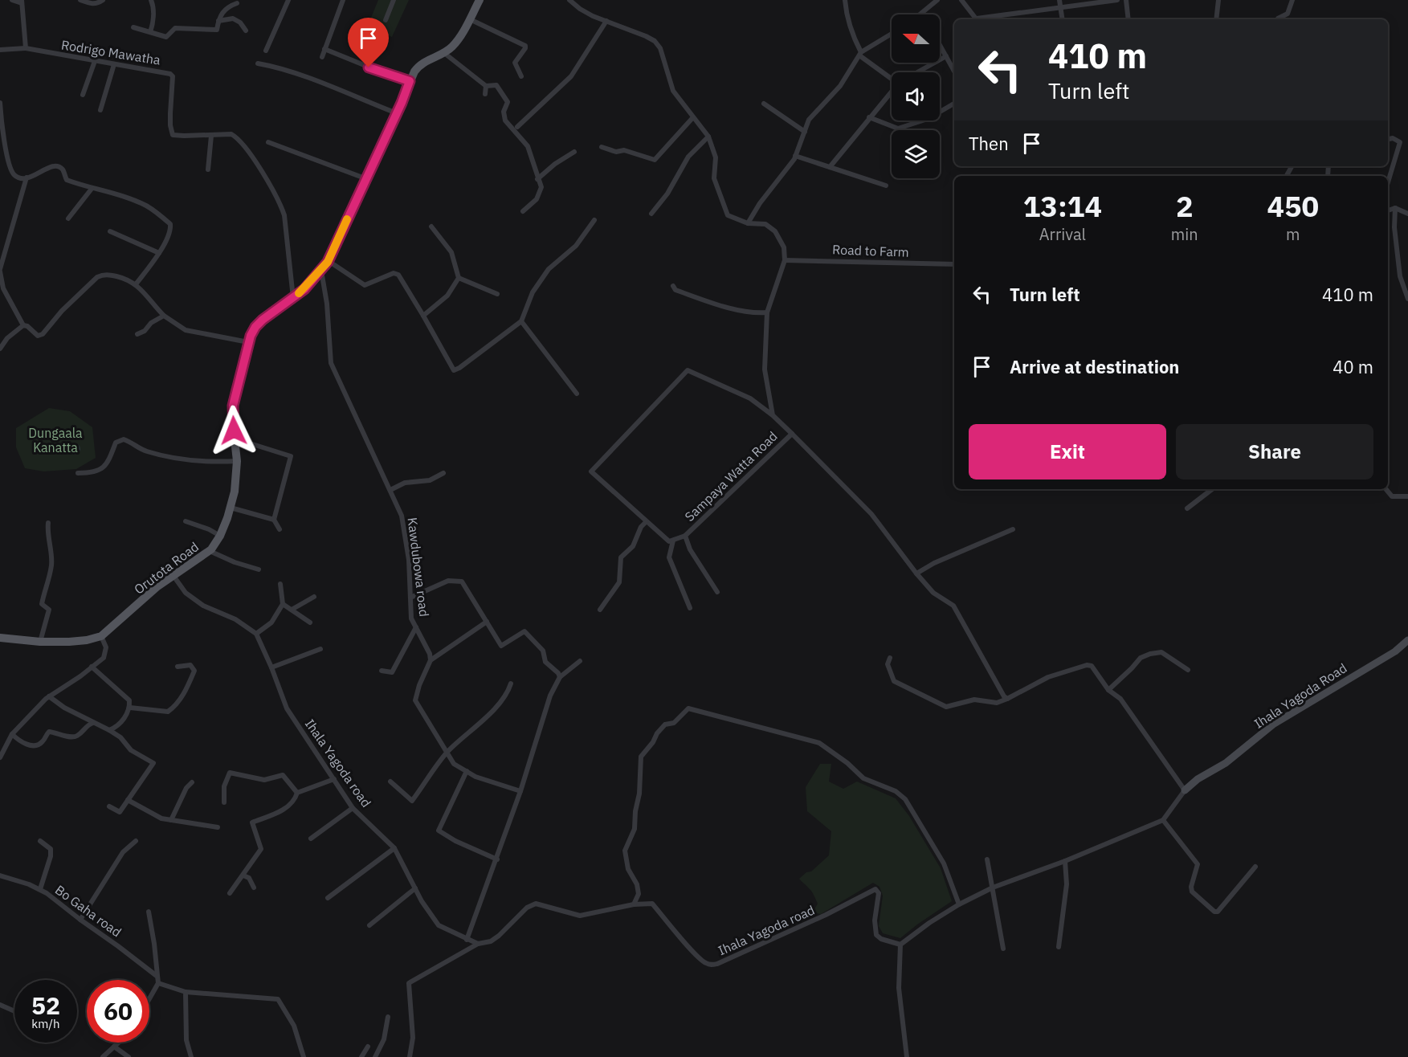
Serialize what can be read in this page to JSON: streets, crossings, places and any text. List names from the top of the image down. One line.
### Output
{"streets":{"main road":["Orutota Road"],"street":["Rodrigo Mawatha","Road to Farm","Sampaya Watta Road","Kawdubowa road","Ihala Yagoda Road","Ihala Yagoda road","Bo Gaha road"]},"crossings":[["Rodrigo Mawatha","Orutota Road"],["Road to Farm","Sampaya Watta Road"],["Kawdubowa road","Orutota Road"]],"parks":["Dungaala Kanatta"],"north":"left","page":{"turn":["410 m","Turn left"],"then":"Then","eta":["13:14","Arrival","2","min","450","m"],"list":[{"name":"Turn left","value":"410 m"},{"name":"Arrive at destination","value":"40 m"}],"buttons":["Exit","Share"],"speed":"52 km/h","limit":"60"}}
